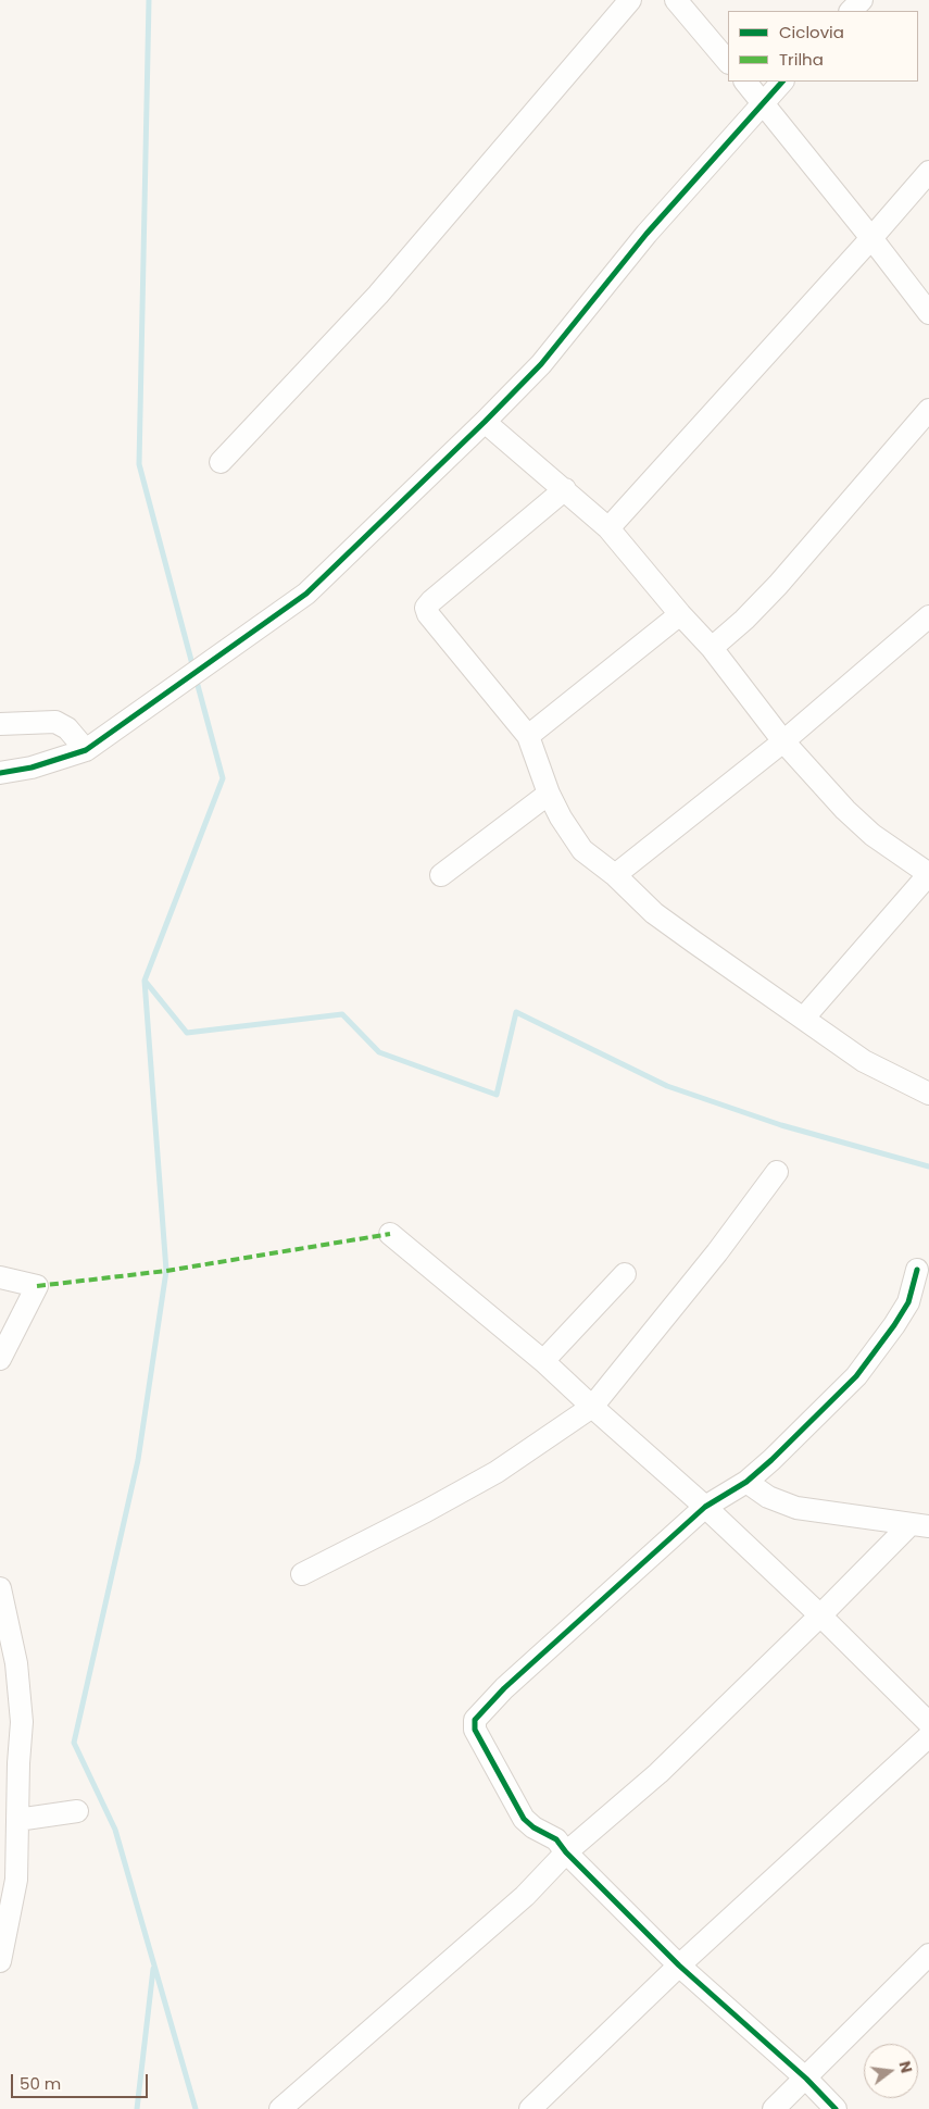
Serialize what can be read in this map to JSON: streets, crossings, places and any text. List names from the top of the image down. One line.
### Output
{"legend":["Ciclovia","Trilha"],"scale_bar":"50 m","north":"right"}
